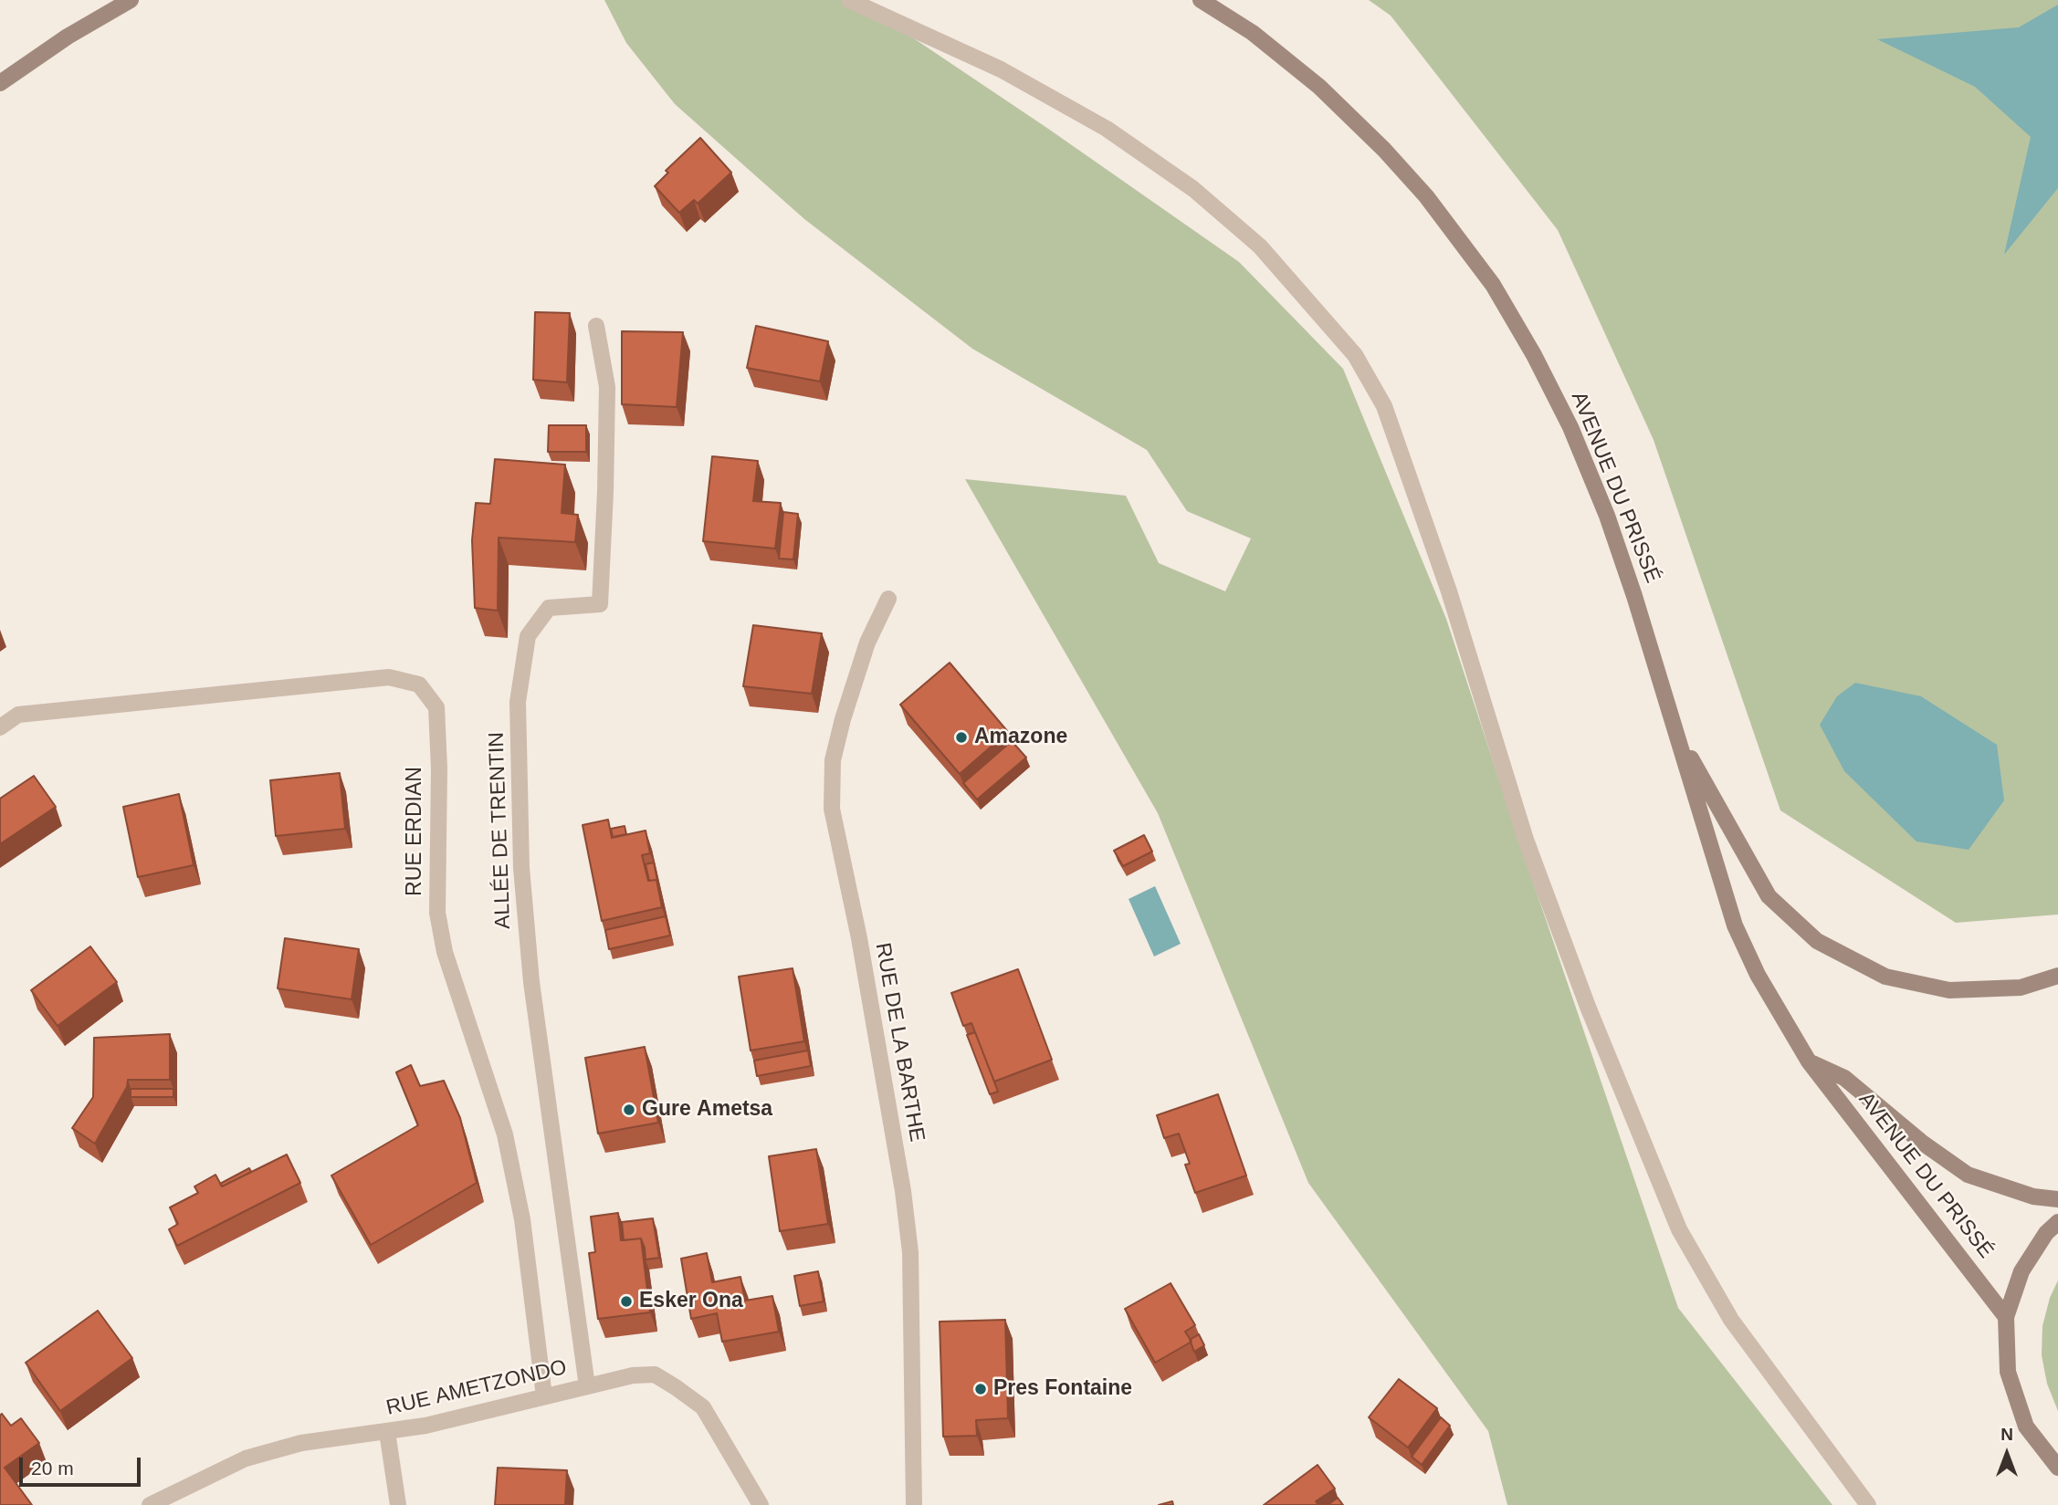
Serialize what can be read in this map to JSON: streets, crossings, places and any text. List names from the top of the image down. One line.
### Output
{"streets":{"main road":["AVENUE DU PRISSÉ"],"street":["ALLÉE DE TRENTIN","RUE ERDIAN","RUE DE LA BARTHE","RUE AMETZONDO"]},"crossings":[["ALLÉE DE TRENTIN","RUE AMETZONDO"],["RUE ERDIAN","RUE AMETZONDO"]],"places":["Amazone","Gure Ametsa","Esker Ona","Pres Fontaine"],"scale_bar":"20 m","north":"top"}
